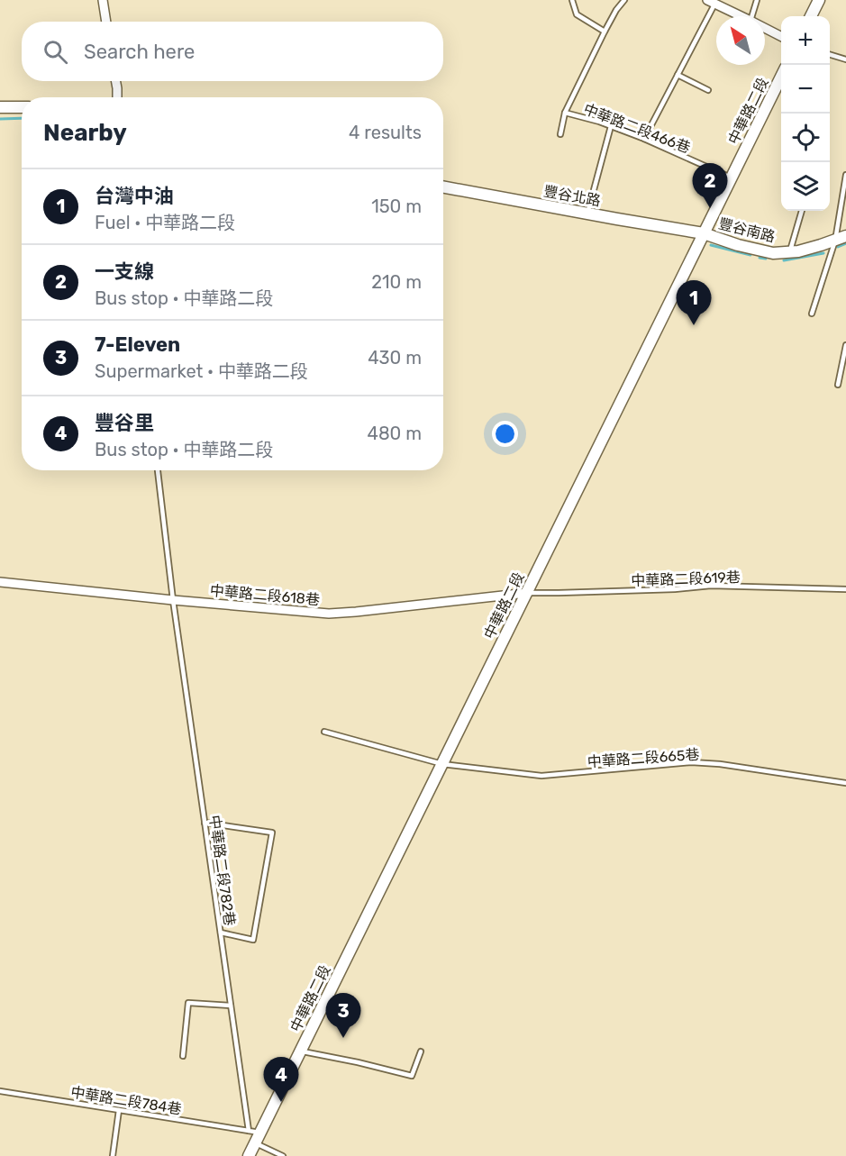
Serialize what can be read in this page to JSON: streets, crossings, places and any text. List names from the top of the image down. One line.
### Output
{"streets":{"street":["中華路二段","豐谷北路","豐谷南路","中華路二段618巷"],"lane":["中華路二段466巷","中華路二段619巷","中華路二段665巷","中華路二段782巷","中華路二段784巷"]},"crossings":[["中華路二段","中華路二段466巷"],["中華路二段","豐谷北路"],["中華路二段","豐谷南路"],["中華路二段","中華路二段619巷"],["中華路二段","中華路二段618巷"],["中華路二段","中華路二段665巷"],["豐谷北路","豐谷南路"],["中華路二段619巷","中華路二段618巷"],["中華路二段618巷","中華路二段782巷"],["中華路二段782巷","中華路二段784巷"]],"north":"top left","page":{"map_buttons":["+","−"],"search":"Search here","heading":["Nearby","4 results"],"pins":["2","1","3","4"],"list":[{"mark":"1","name":"台灣中油","note":"Fuel · 中華路二段","value":"150 m"},{"mark":"2","name":"一支線","note":"Bus stop · 中華路二段","value":"210 m"},{"mark":"3","name":"7-Eleven","note":"Supermarket · 中華路二段","value":"430 m"},{"mark":"4","name":"豐谷里","note":"Bus stop · 中華路二段","value":"480 m"}]}}
